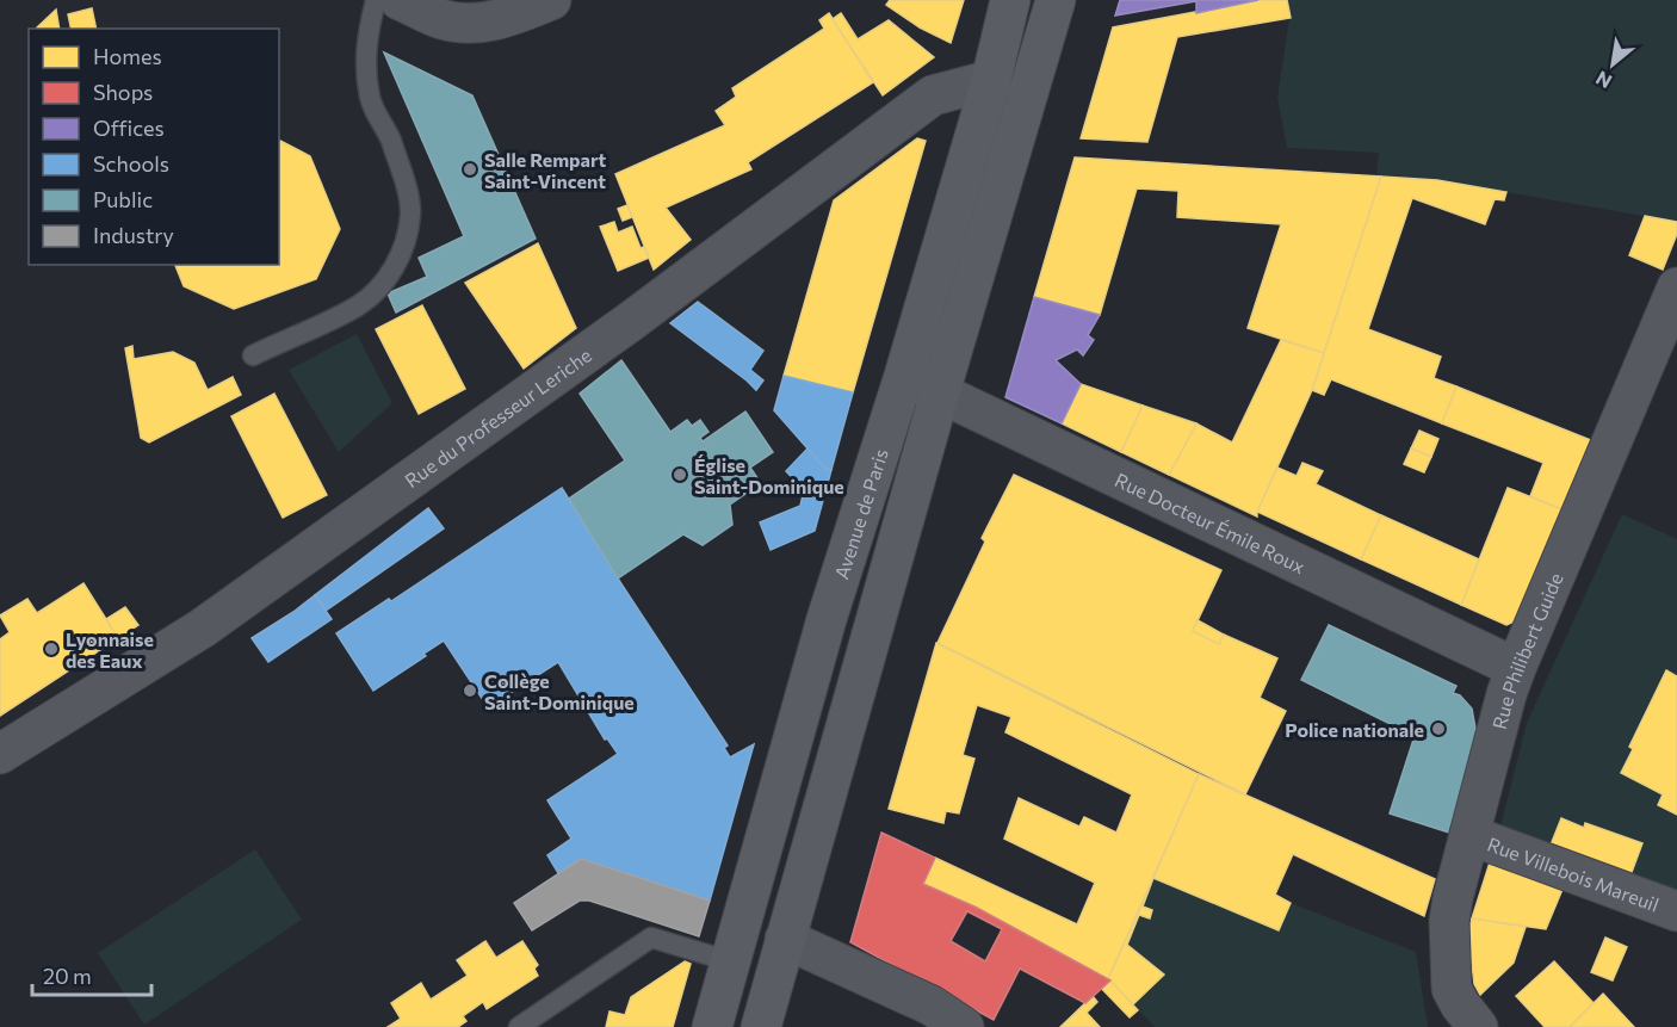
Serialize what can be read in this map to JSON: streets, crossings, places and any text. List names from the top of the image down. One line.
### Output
{"streets":{"main road":["Avenue de Paris"],"street":["Rue du Professeur Leriche","Rue Docteur Émile Roux","Rue Philibert Guide","Rue Villebois Mareuil"]},"crossings":[["Rue du Professeur Leriche","Avenue de Paris"],["Avenue de Paris","Rue Docteur Émile Roux"],["Rue Docteur Émile Roux","Rue Philibert Guide"],["Rue Philibert Guide","Rue Villebois Mareuil"]],"places":["Salle Rempart Saint-Vincent","Église Saint-Dominique","Lyonnaise des Eaux","Collège Saint-Dominique","Police nationale"],"legend":["Homes","Shops","Offices","Schools","Public","Industry"],"scale_bar":"20 m","north":"bottom left"}
